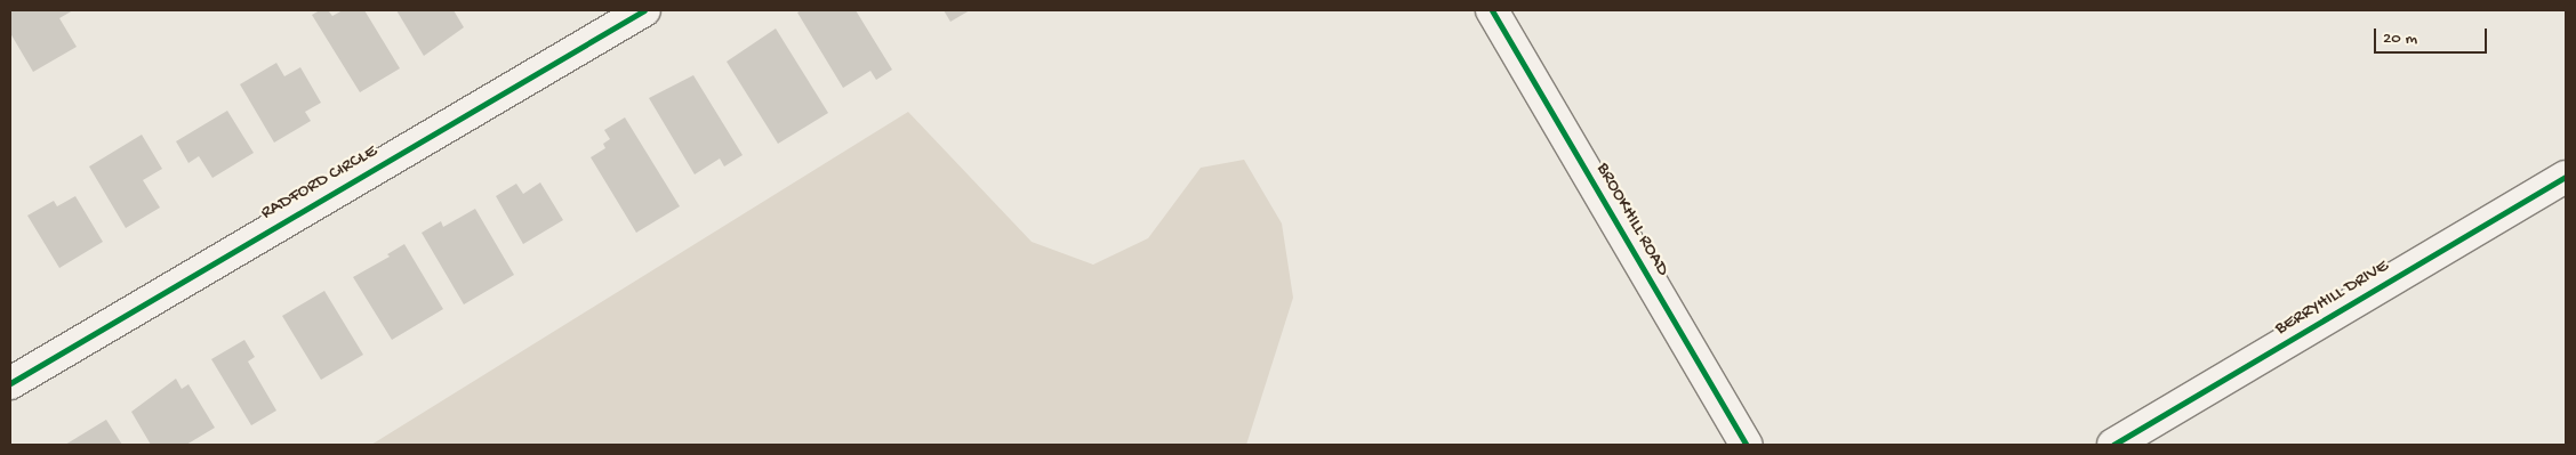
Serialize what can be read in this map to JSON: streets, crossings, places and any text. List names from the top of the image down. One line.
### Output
{"streets":{"street":["RADFORD CIRCLE","BROOKHILL ROAD","BERRYHILL DRIVE"]},"scale_bar":"20 m"}
